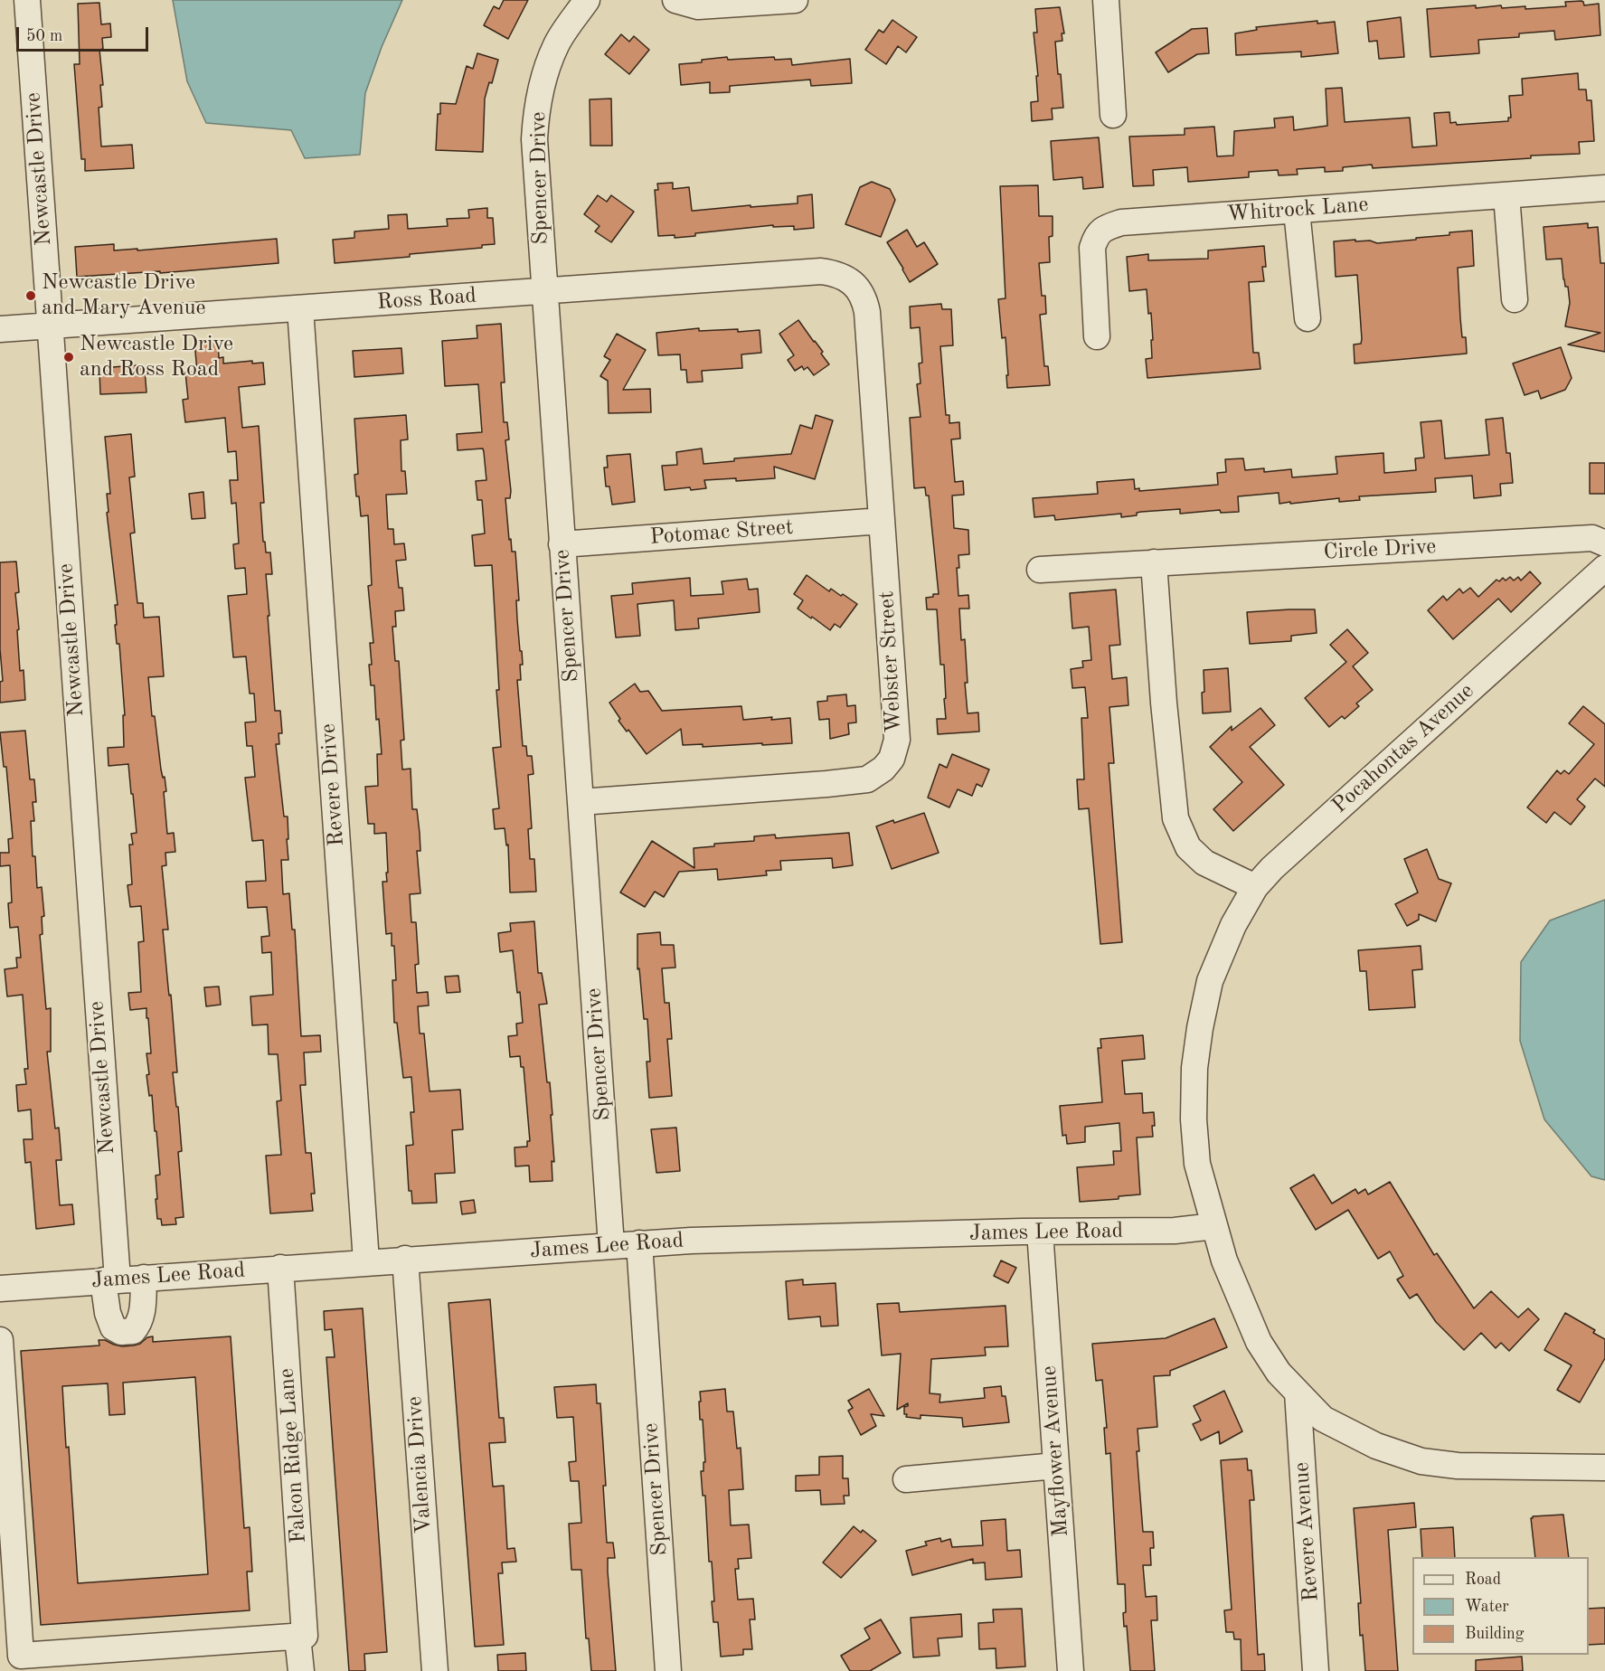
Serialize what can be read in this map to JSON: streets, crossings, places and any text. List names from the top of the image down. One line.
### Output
{"streets":{"street":["Newcastle Drive","Spencer Drive","Whitrock Lane","Ross Road","Potomac Street","Circle Drive","Webster Street","Pocahontas Avenue","Revere Drive","James Lee Road","Mayflower Avenue","Falcon Ridge Lane","Valencia Drive","Revere Avenue"]},"crossings":[["Newcastle Drive","Ross Road"],["Newcastle Drive","James Lee Road"],["Spencer Drive","Ross Road"],["Spencer Drive","Potomac Street"],["Spencer Drive","Webster Street"],["Spencer Drive","James Lee Road"],["Ross Road","Webster Street"],["Ross Road","Revere Drive"],["Potomac Street","Webster Street"],["Pocahontas Avenue","James Lee Road"],["Pocahontas Avenue","Revere Avenue"],["Revere Drive","James Lee Road"],["James Lee Road","Mayflower Avenue"],["James Lee Road","Falcon Ridge Lane"],["James Lee Road","Valencia Drive"]],"places":["Newcastle Drive and Mary Avenue","Newcastle Drive and Ross Road"],"legend":["Road","Water","Building"],"scale_bar":"50 m"}
